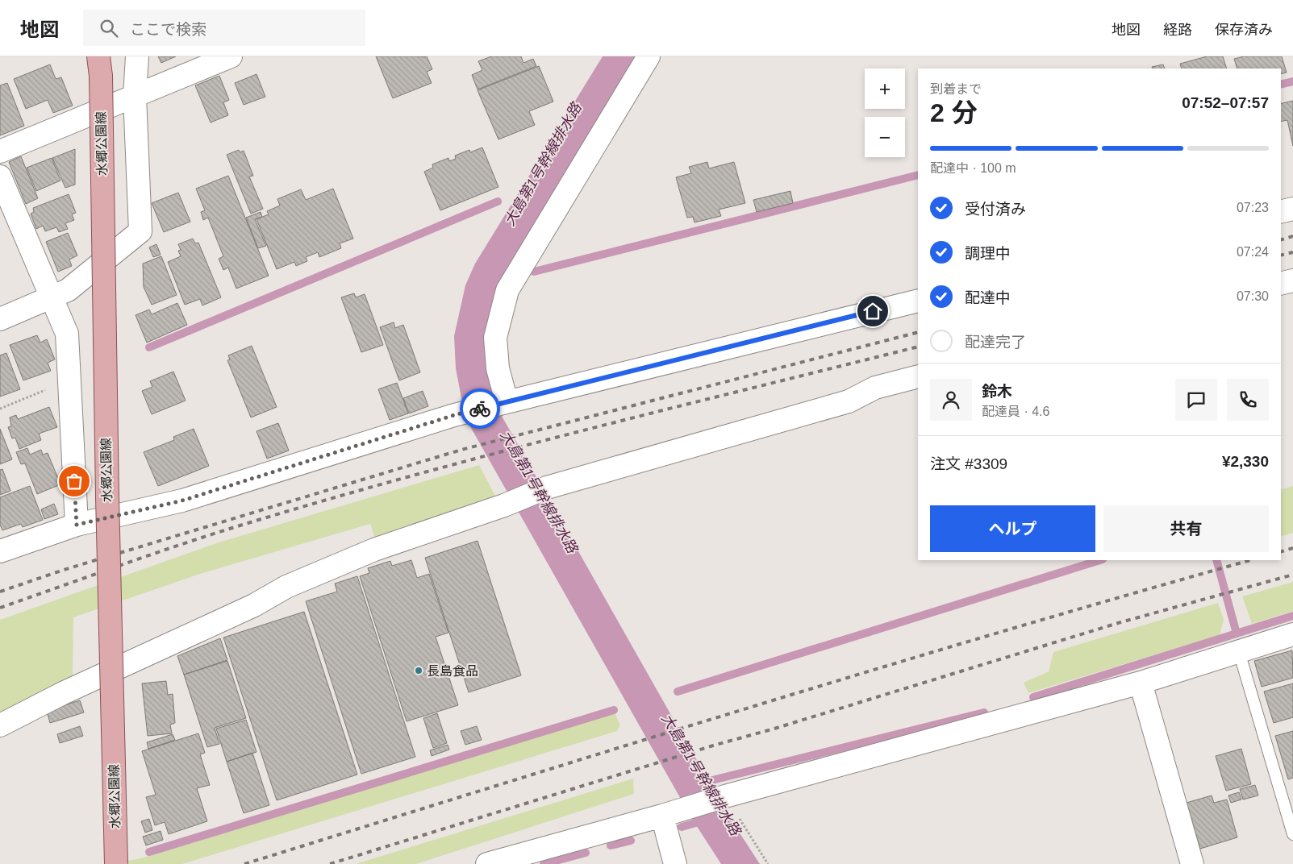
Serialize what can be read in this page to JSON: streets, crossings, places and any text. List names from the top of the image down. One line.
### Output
{"streets":{"main road":["水郷公園線"]},"water":["大島第1号幹線排水路"],"places":["長島食品"],"page":{"header":"地図","search":"ここで検索","nav":["地図","経路","保存済み"],"map_buttons":["+","−"],"heading":["2 分","到着まで","07:52–07:57"],"panel":["鈴木","配達員 · 4.6","注文 #3309","¥2,330"],"bar":"配達中 · 100 m","list":[["受付済み","07:23"],["調理中","07:24"],["配達中","07:30"],"配達完了"],"buttons":["ヘルプ","共有"]}}
